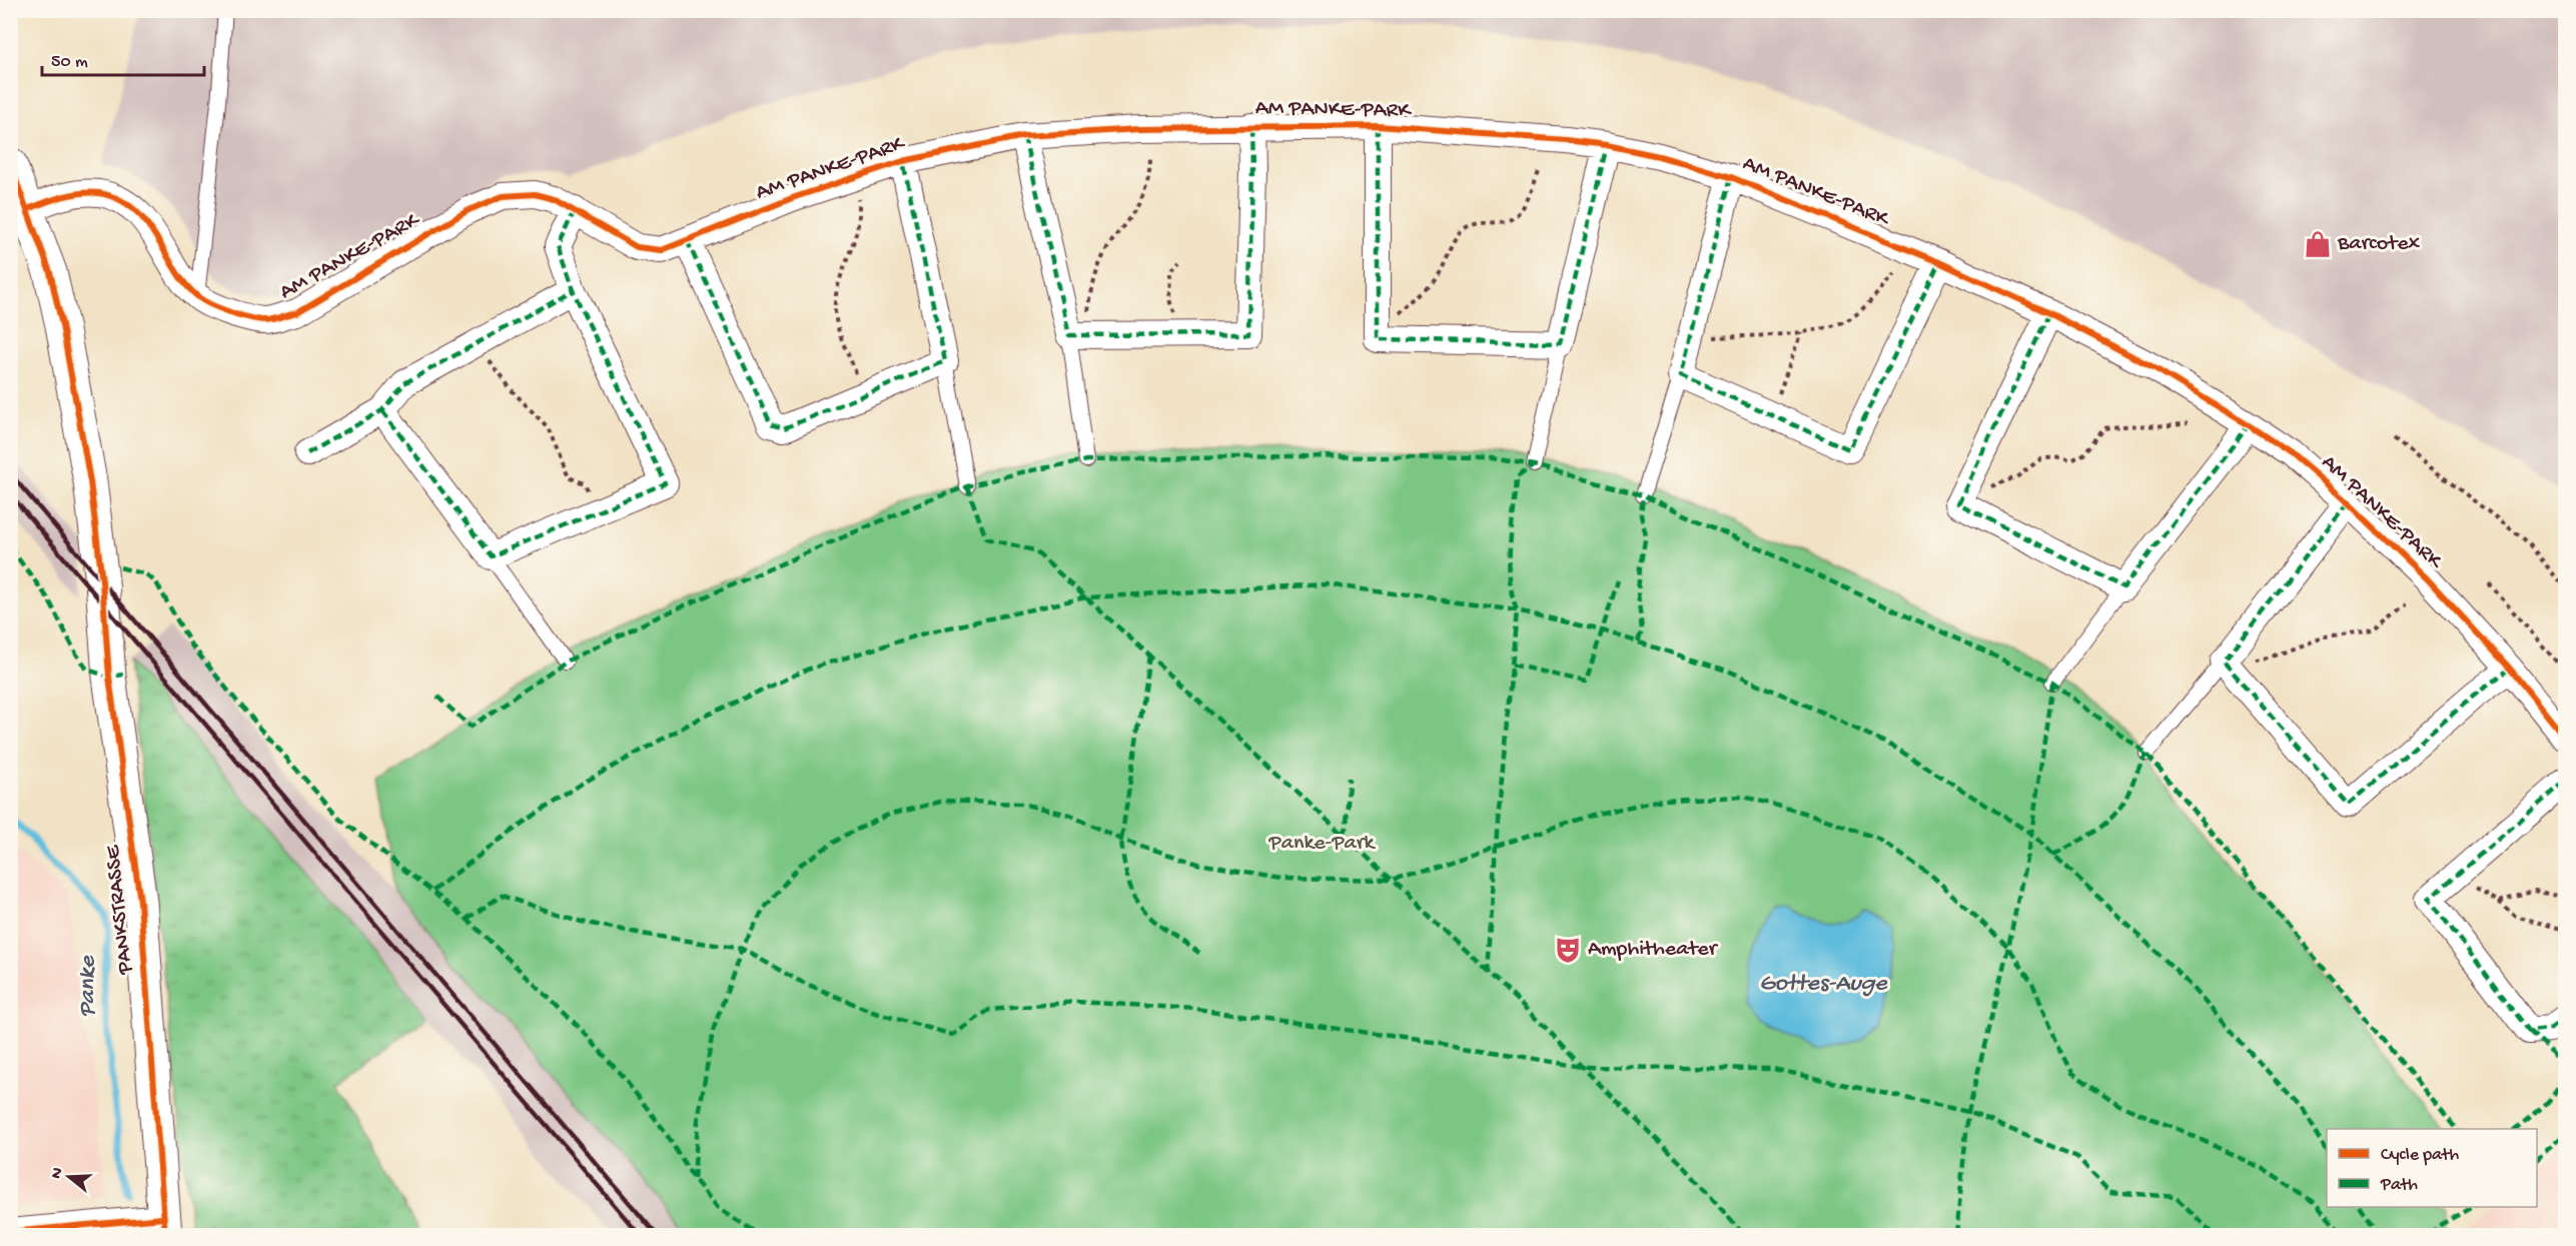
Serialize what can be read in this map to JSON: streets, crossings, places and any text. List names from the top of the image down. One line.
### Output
{"streets":{"street":["AM PANKE-PARK","PANKSTRASSE"]},"crossings":[["AM PANKE-PARK","PANKSTRASSE"]],"water":["Gottes-Auge","Panke"],"parks":["Panke-Park"],"places":{"shop":["Barcotex"],"theatre":["Amphitheater"]},"legend":["Cycle path","Path"],"scale_bar":"50 m","north":"left"}
